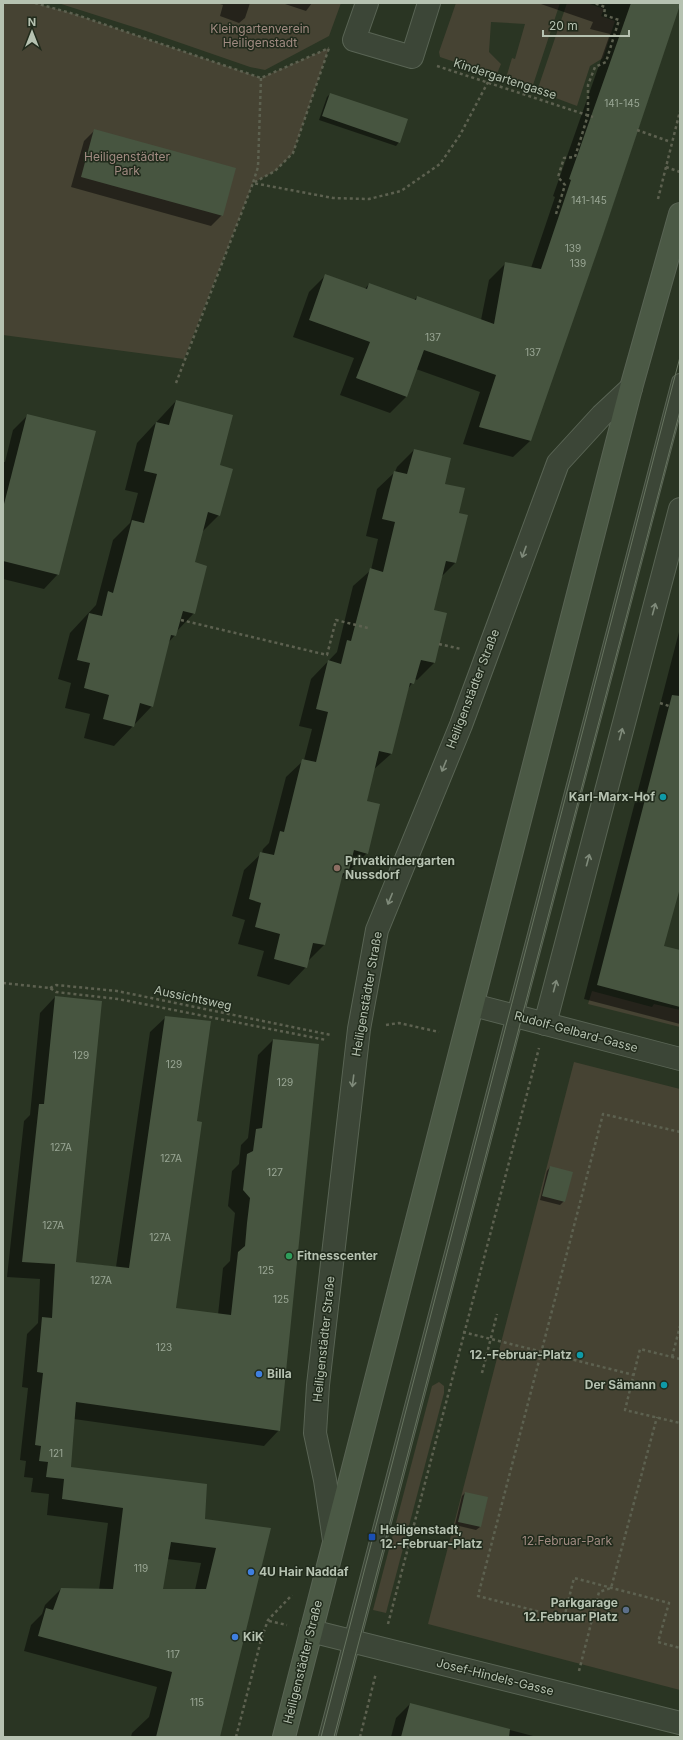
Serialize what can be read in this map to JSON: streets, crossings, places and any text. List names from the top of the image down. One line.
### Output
{"streets":{"main road":["Heiligenstädter Straße"],"street":["Rudolf-Gelbard-Gasse","Josef-Hindels-Gasse"],"path":["Kindergartengasse","Aussichtsweg"]},"crossings":[["Heiligenstädter Straße","Rudolf-Gelbard-Gasse"],["Heiligenstädter Straße","Josef-Hindels-Gasse"]],"parks":["Kleingartenverein Heiligenstadt","Heiligenstädter Park","12.Februar-Park"],"places":{"other":["Karl-Marx-Hof","Privatkindergarten Nussdorf","Fitnesscenter","12.-Februar-Platz","Billa","Der Sämann","4U Hair Naddaf","Parkgarage 12.Februar Platz","KiK"],"transit":["Heiligenstadt, 12.-Februar-Platz"]},"house_numbers":["141-145","141-145","139","139","137","137","129","129","129","127A","127A","127","127A","127A","125","127A","125","123","121","119","117","115"],"scale_bar":"20 m","north":"top"}
